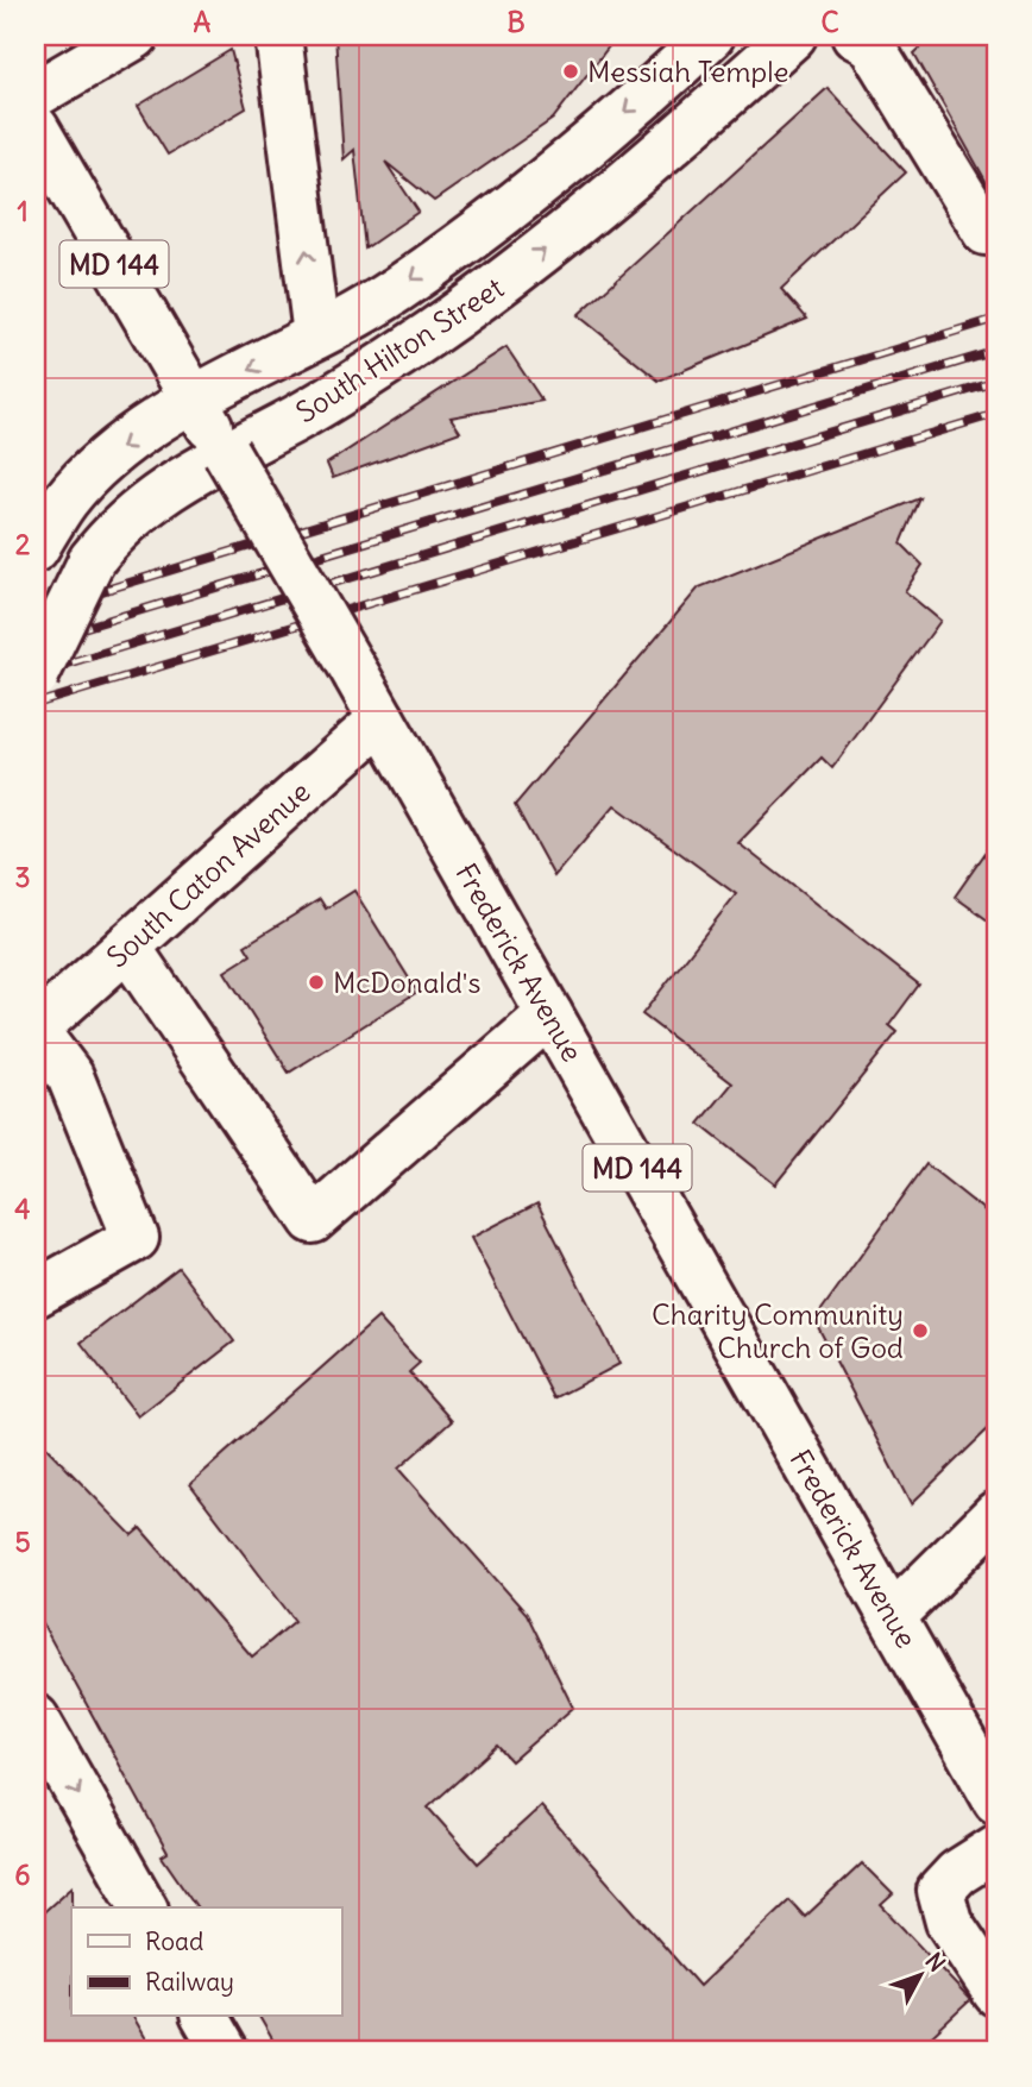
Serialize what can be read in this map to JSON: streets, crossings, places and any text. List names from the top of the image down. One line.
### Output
{"streets":{"main road":["MD 144","South Hilton Street","South Caton Avenue","Frederick Avenue"]},"crossings":[["South Hilton Street","Frederick Avenue"],["South Caton Avenue","Frederick Avenue"]],"places":["Messiah Temple","McDonald's","Charity Community Church of God"],"legend":["Road","Railway"],"north":"top right","grid":{"columns":["A","B","C"],"rows":["1","2","3","4","5","6"]}}
